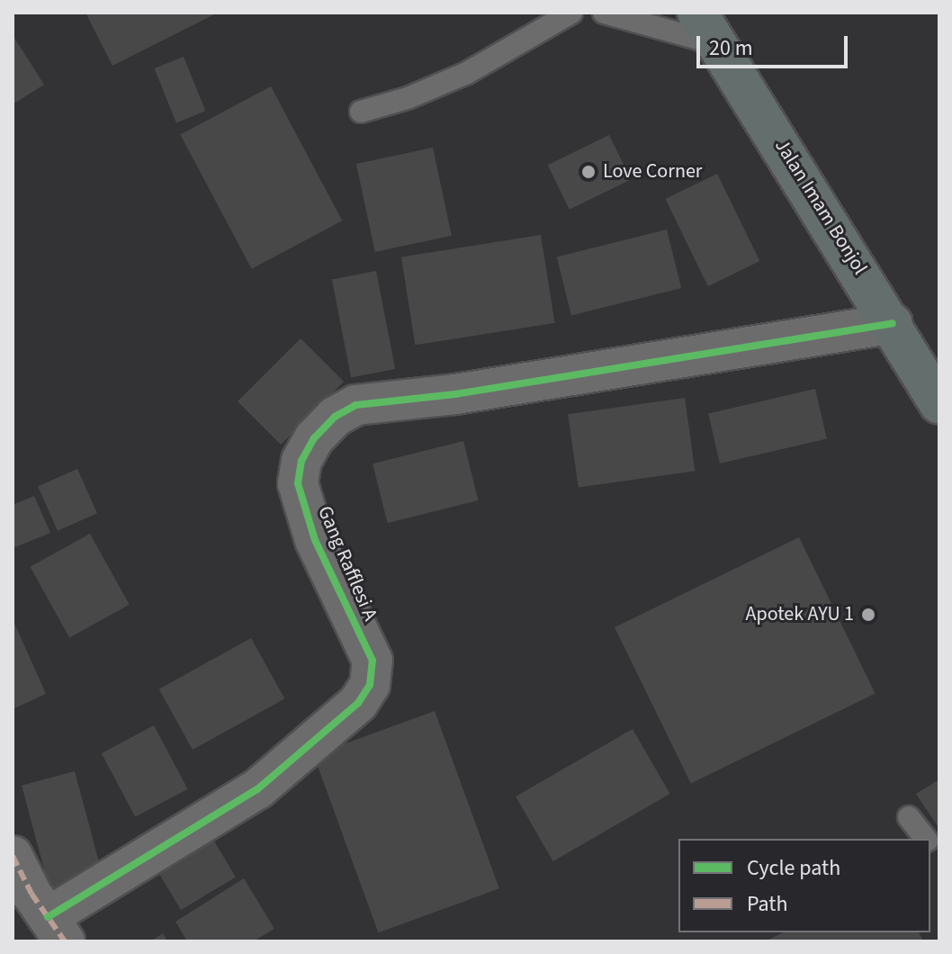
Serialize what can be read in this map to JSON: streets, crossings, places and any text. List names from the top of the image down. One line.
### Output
{"streets":{"highway":["Jalan Imam Bonjol"],"street":["Gang Rafflesi A"]},"crossings":[["Jalan Imam Bonjol","Gang Rafflesi A"]],"places":["Love Corner","Apotek AYU 1"],"legend":["Cycle path","Path"],"scale_bar":"20 m"}
